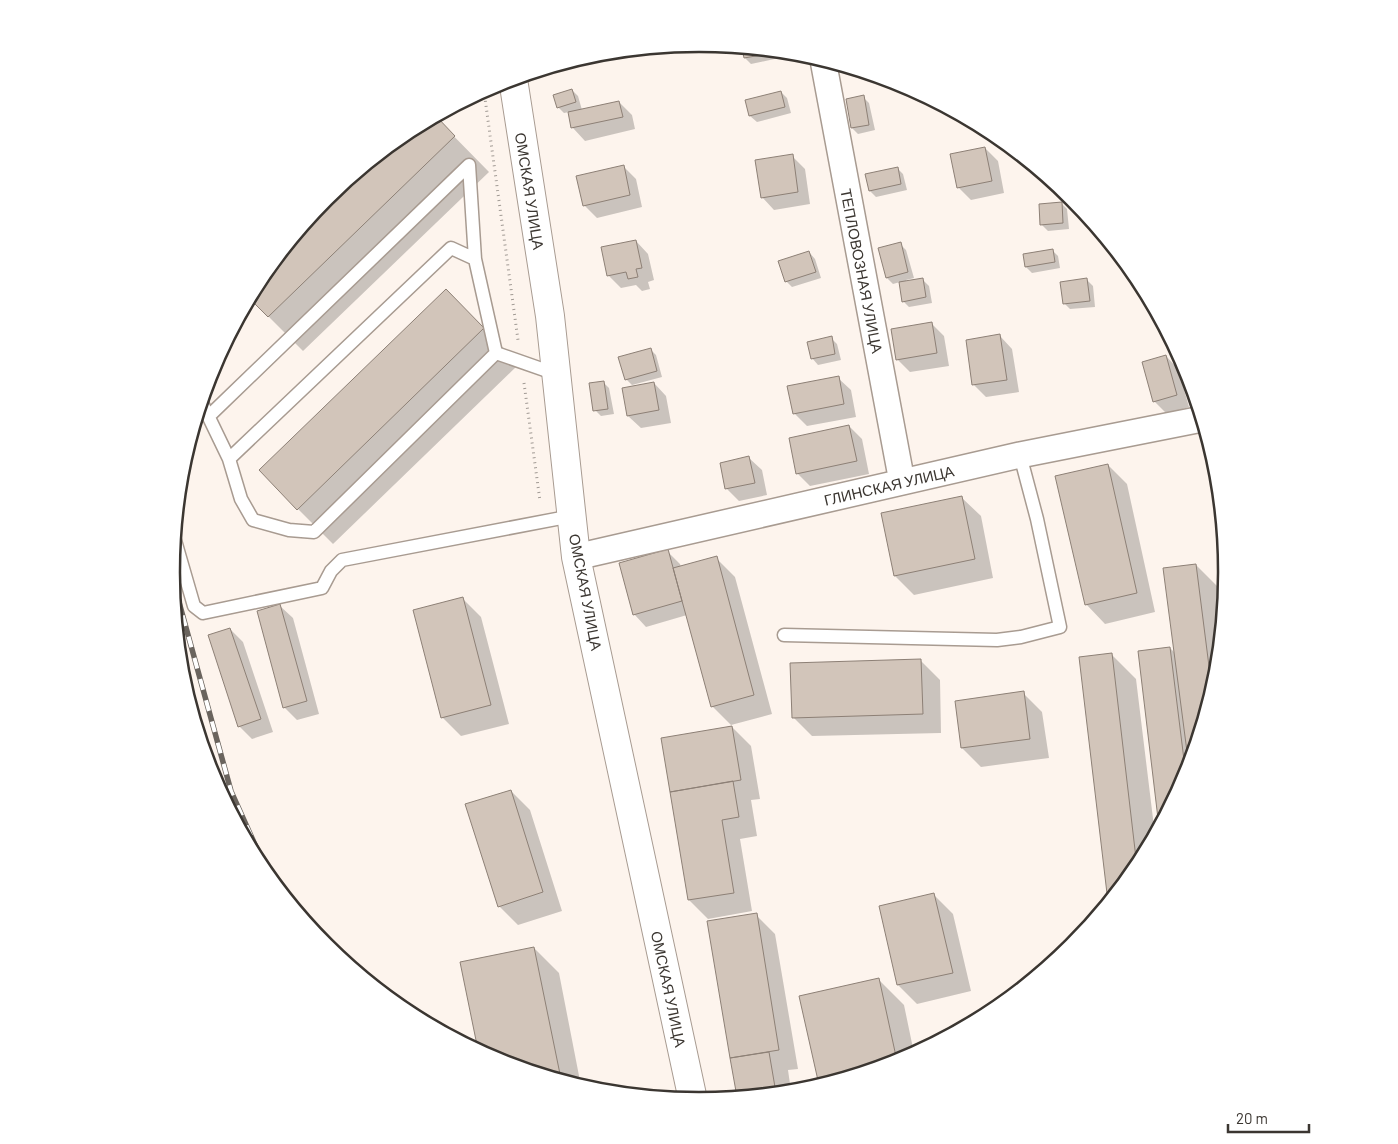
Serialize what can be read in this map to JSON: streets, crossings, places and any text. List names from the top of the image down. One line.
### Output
{"streets":{"main road":["ОМСКАЯ УЛИЦА"],"street":["ТЕПЛОВОЗНАЯ УЛИЦА","ГЛИНСКАЯ УЛИЦА"]},"crossings":[["ОМСКАЯ УЛИЦА","ГЛИНСКАЯ УЛИЦА"],["ТЕПЛОВОЗНАЯ УЛИЦА","ГЛИНСКАЯ УЛИЦА"]],"scale_bar":"20 m"}
